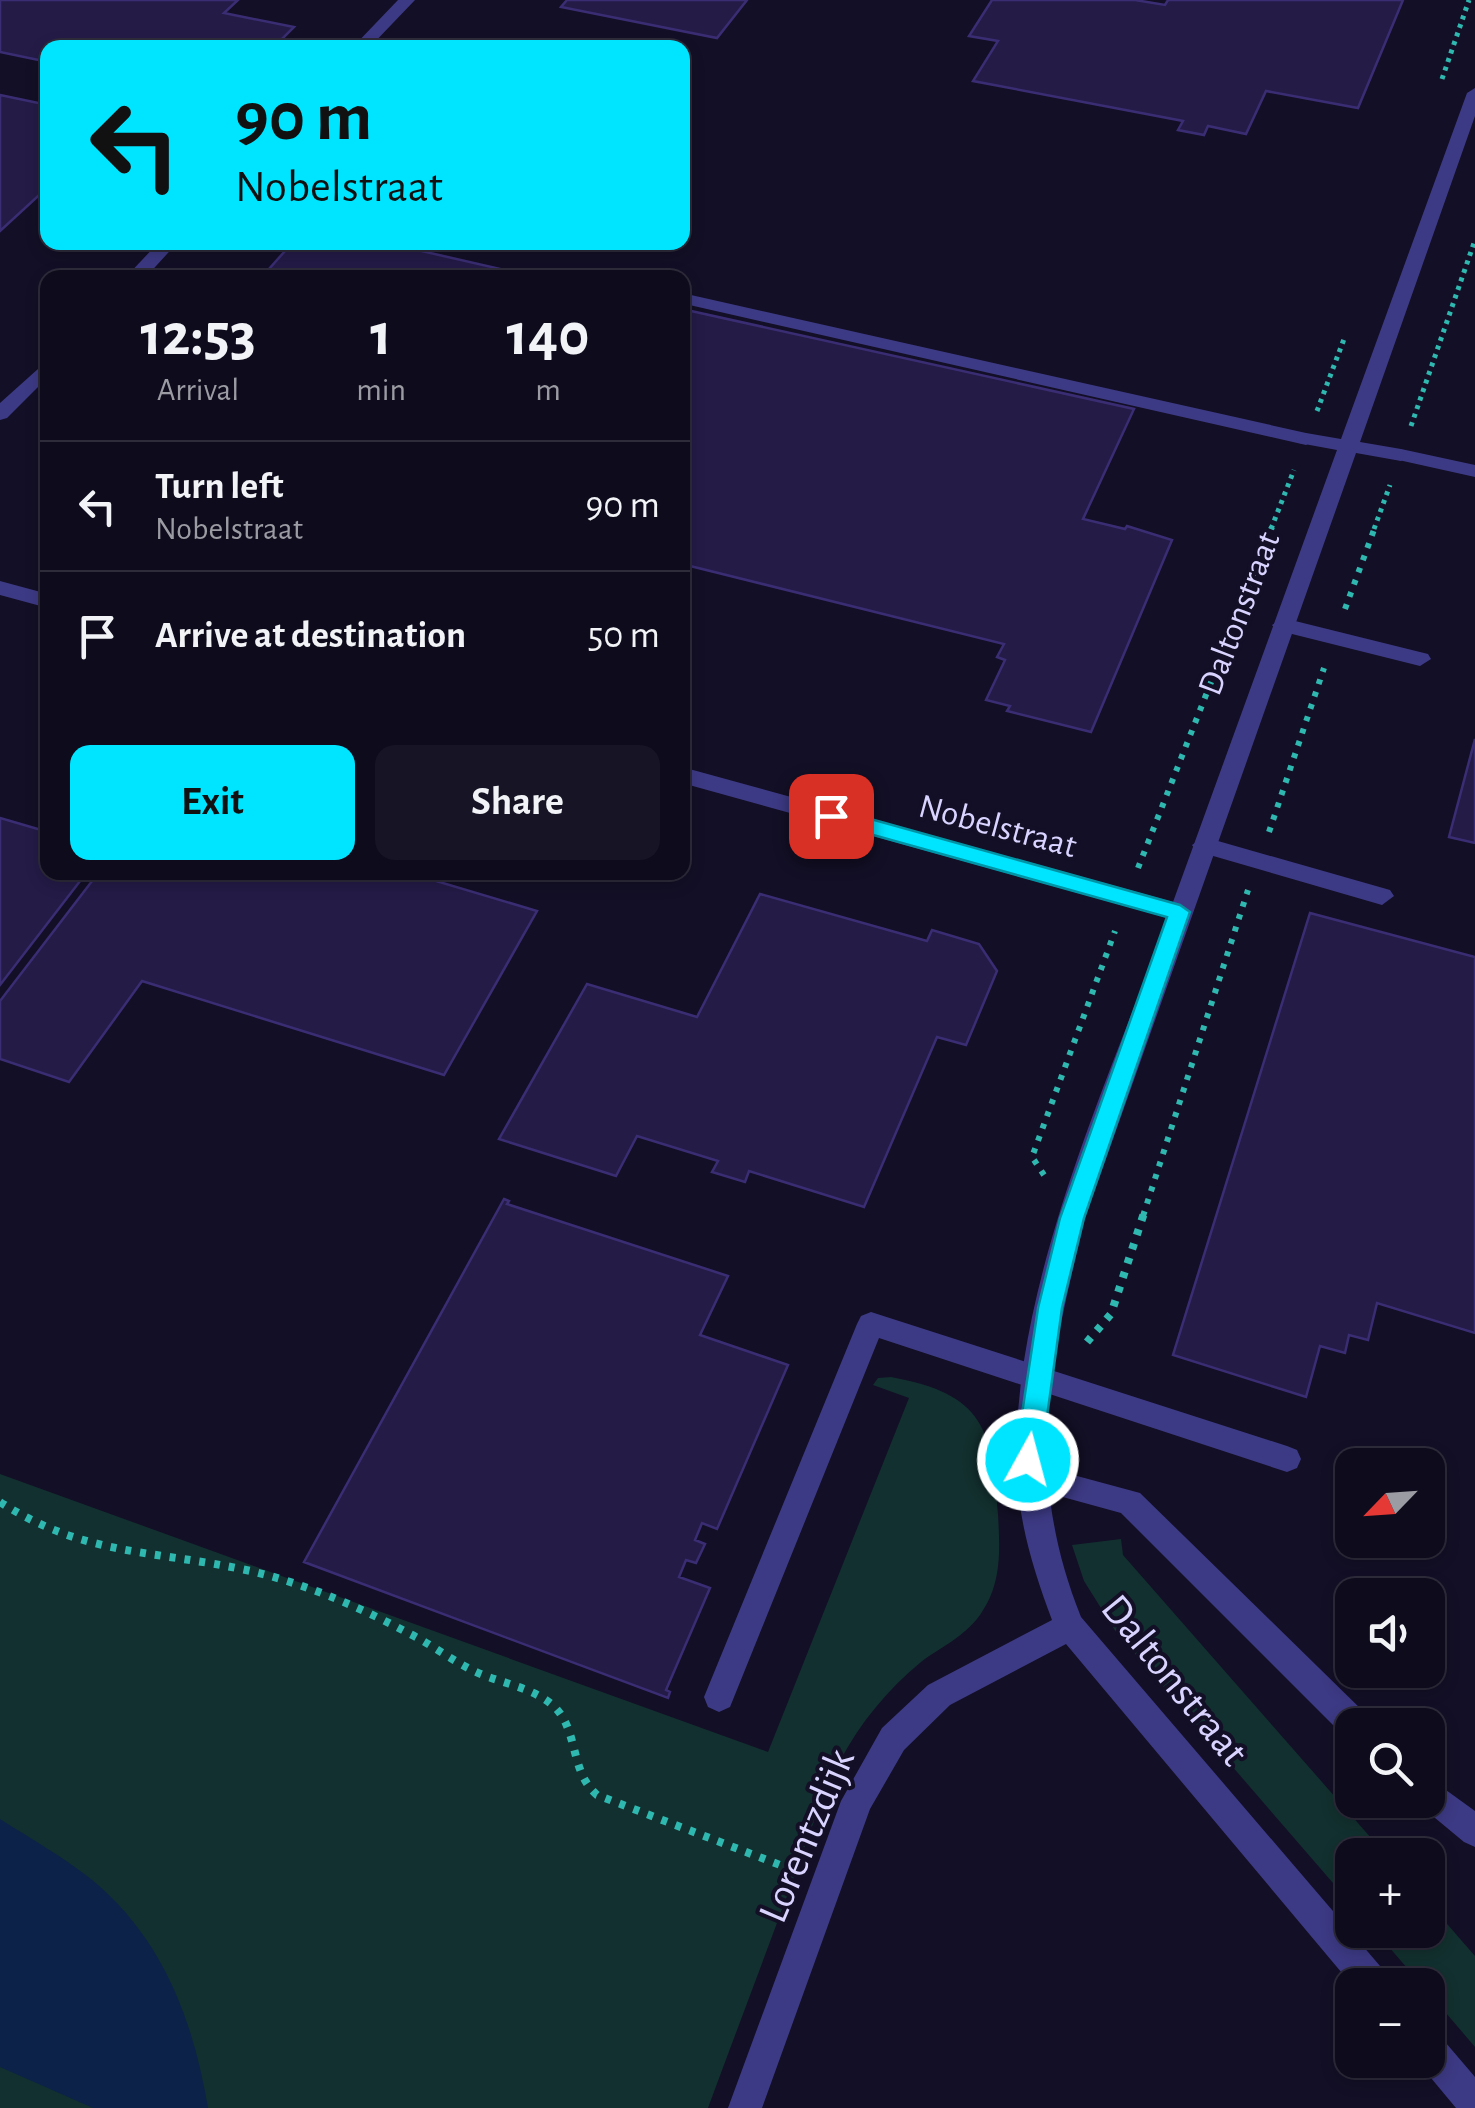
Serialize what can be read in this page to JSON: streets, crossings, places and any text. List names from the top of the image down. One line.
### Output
{"streets":{"street":["Daltonstraat","Nobelstraat","Lorentzdijk"]},"crossings":[["Daltonstraat","Nobelstraat"],["Daltonstraat","Lorentzdijk"]],"north":"bottom left","page":{"turn":["90 m","Nobelstraat"],"eta":["12:53","Arrival","1","min","140","m"],"list":[{"name":"Turn left","note":"Nobelstraat","value":"90 m"},{"name":"Arrive at destination","value":"50 m"}],"buttons":["Exit","Share"],"map_buttons":["+","−"]}}
